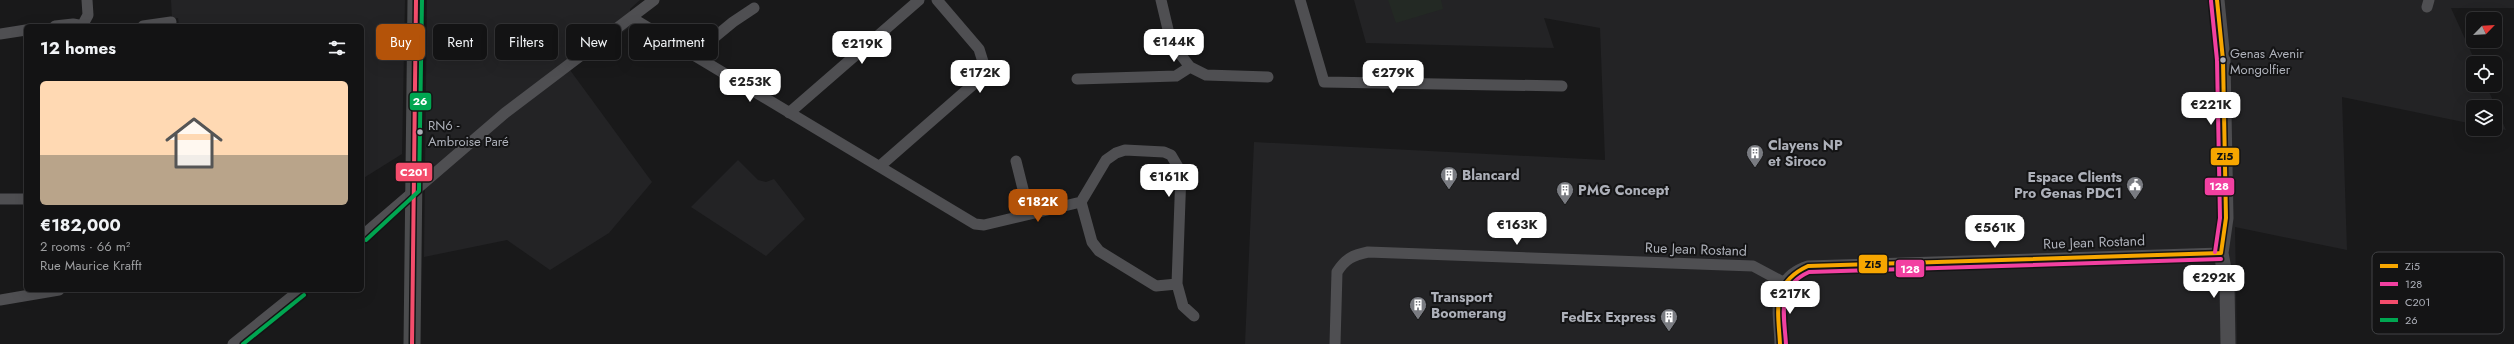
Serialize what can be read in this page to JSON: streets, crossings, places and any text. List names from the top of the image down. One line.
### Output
{"streets":{"street":["Rue Jean Rostand"]},"places":{"other":["Genas Avenir Mongolfier","RN6 - Ambroise Paré"],"building":["Clayens NP et Siroco","Blancard","PMG Concept","Transport Boomerang","FedEx Express"],"public building":["Espace Clients Pro Genas PDC1"]},"lines":["transit line Zi5","transit line C201","transit line 26","transit line 128"],"legend":["Zi5","128","C201","26"],"north":"top right","page":{"chip":["Buy","Rent","Filters","New","Apartment"],"heading":"12 homes","price":["€144K","€219K","€172K","€279K","€253K","€221K","€161K","€182K","€163K","€561K","€292K","€217K"],"list":[{"name":"€182,000","note":"2 rooms · 66 m² · Rue Maurice Krafft"}]}}
